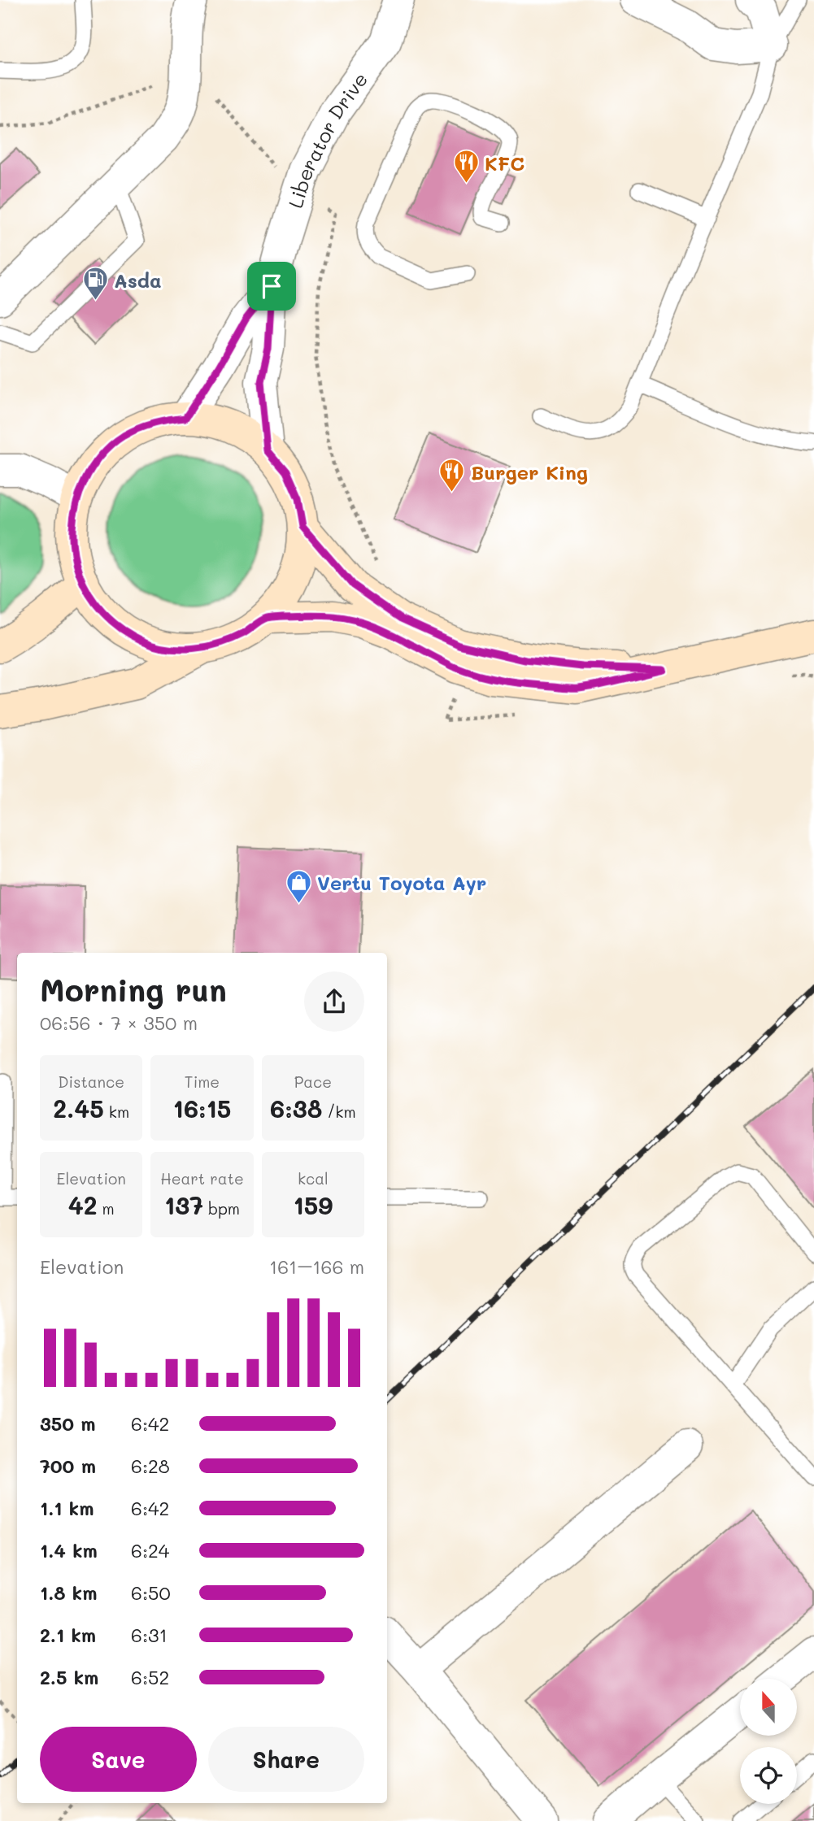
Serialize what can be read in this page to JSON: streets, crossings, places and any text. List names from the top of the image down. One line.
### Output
{"streets":{"street":["Liberator Drive"]},"places":{"restaurant":["KFC","Burger King"],"fuel station":["Asda"],"shop":["Vertu Toyota Ayr"]},"north":"top","page":{"heading":["Morning run","06:56 · 7 × 350 m"],"stats":[["Distance","2.45 km"],["Time","16:15"],["Pace","6:38 /km"],["Elevation","42 m"],["Heart rate","137 bpm"],["kcal","159"]],"chart":["Elevation","161–166 m"],"list":[{"name":"350 m","note":"6:42"},{"name":"700 m","note":"6:28"},{"name":"1.1 km","note":"6:42"},{"name":"1.4 km","note":"6:24"},{"name":"1.8 km","note":"6:50"},{"name":"2.1 km","note":"6:31"},{"name":"2.5 km","note":"6:52"}],"buttons":["Save","Share"]}}
